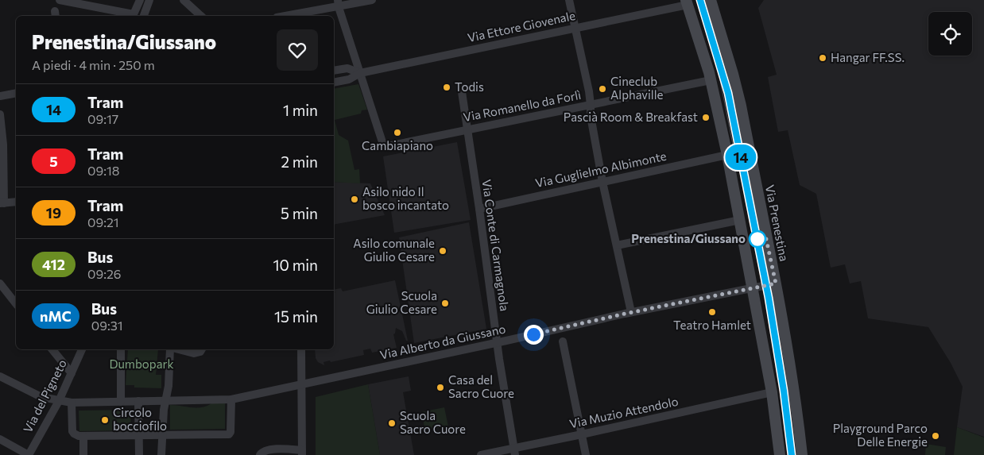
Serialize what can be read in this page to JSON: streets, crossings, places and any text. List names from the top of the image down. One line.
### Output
{"streets":{"main road":["Via Prenestina"],"street":["Via Ettore Giovenale","Via Romanello da Forlì","Via Guglielmo Albimonte","Via Conte di Carmagnola","Via Alberto da Giussano","Via del Pigneto","Via Muzio Attendolo"]},"crossings":[["Via Ettore Giovenale","Via Romanello da Forlì"],["Via Romanello da Forlì","Via Conte di Carmagnola"],["Via Guglielmo Albimonte","Via Conte di Carmagnola"],["Via Prenestina","Via Alberto da Giussano"],["Via Conte di Carmagnola","Via Alberto da Giussano"],["Via Conte di Carmagnola","Via Muzio Attendolo"],["Via Alberto da Giussano","Via del Pigneto"]],"parks":["Dumbopark"],"places":["Hangar FF.SS.","Todis","Cineclub Alphaville","Pascià Room & Breakfast","Cambiapiano","Asilo nido Il bosco incantato","Prenestina/Giussano","Asilo comunale Giulio Cesare","Scuola Giulio Cesare","Teatro Hamlet","Casa del Sacro Cuore","Circolo bocciofilo","Scuola Sacro Cuore","Playground Parco Delle Energie"],"lines":["tram line 14"],"page":{"on_map":"14","heading":["Prenestina/Giussano","A piedi · 4 min · 250 m"],"list":[{"mark":"14","name":"Tram","note":"09:17","value":"1 min"},{"mark":"5","name":"Tram","note":"09:18","value":"2 min"},{"mark":"19","name":"Tram","note":"09:21","value":"5 min"},{"mark":"412","name":"Bus","note":"09:26","value":"10 min"},{"mark":"nMC","name":"Bus","note":"09:31","value":"15 min"}]}}
